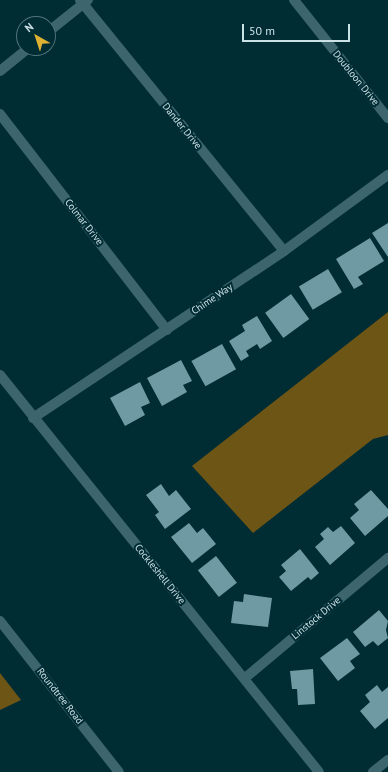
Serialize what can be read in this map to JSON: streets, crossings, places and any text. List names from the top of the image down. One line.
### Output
{"streets":{"street":["Doubloon Drive","Dander Drive","Colmar Drive","Chime Way","Cockleshell Drive","Linstock Drive","Roundtree Road"]},"crossings":[["Dander Drive","Chime Way"],["Colmar Drive","Chime Way"],["Chime Way","Cockleshell Drive"],["Cockleshell Drive","Linstock Drive"]],"scale_bar":"50 m","north":"top left"}
